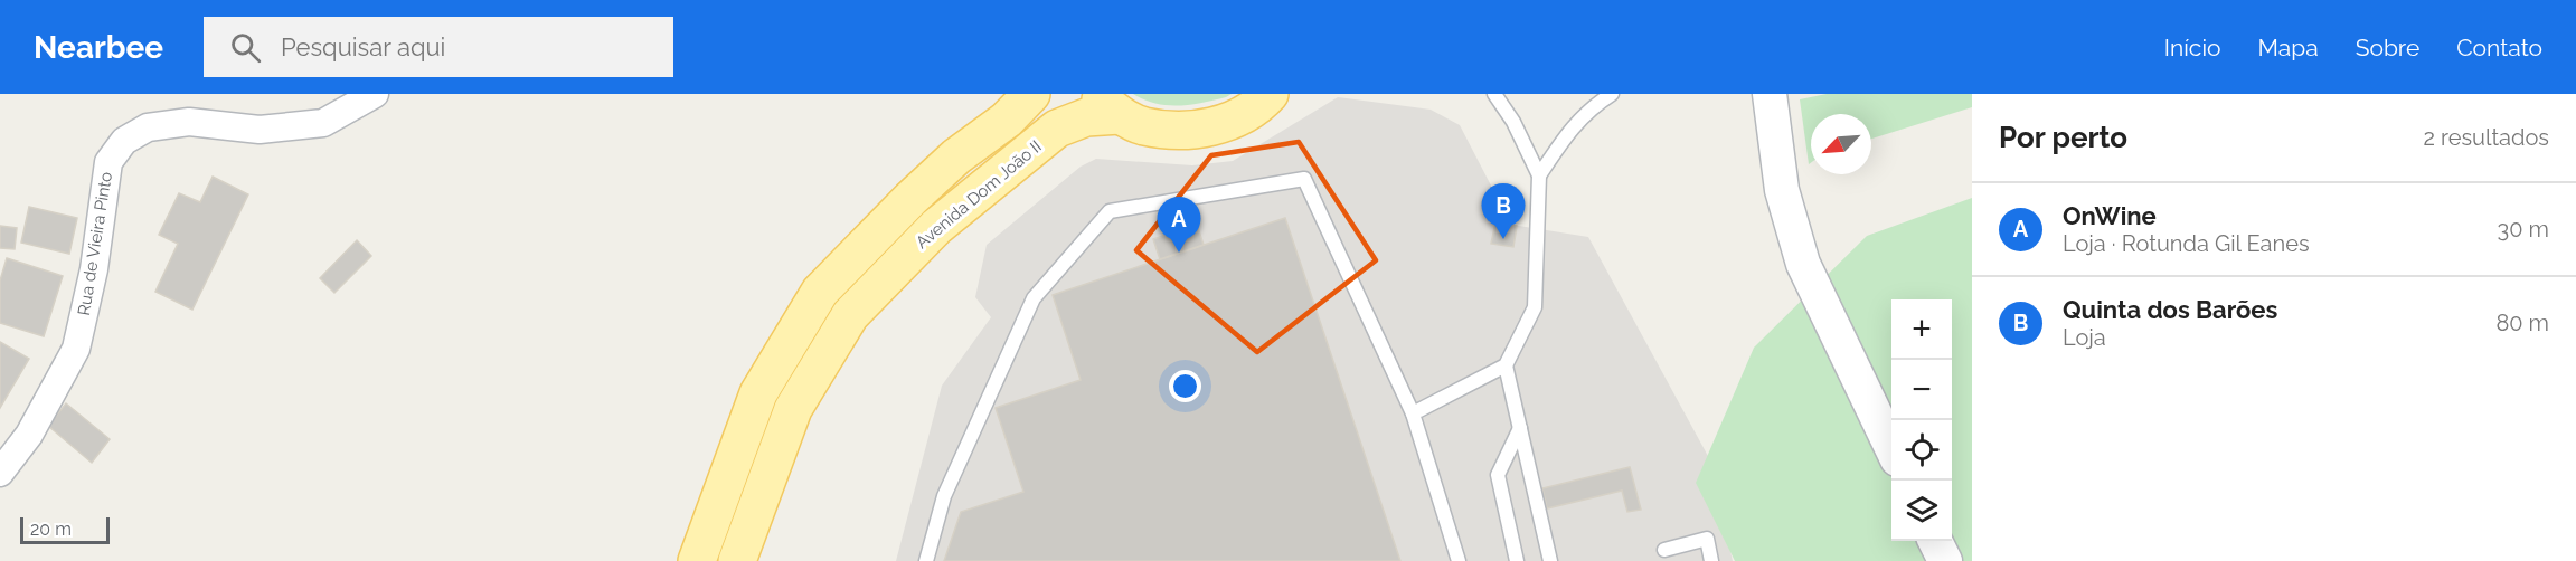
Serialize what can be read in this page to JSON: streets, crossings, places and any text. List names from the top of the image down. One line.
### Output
{"streets":{"main road":["Avenida Dom João II"],"street":["Rua de Vieira Pinto"]},"scale_bar":"20 m","north":"bottom left","page":{"header":"Nearbee","search":"Pesquisar aqui","nav":["Início","Mapa","Sobre","Contato"],"heading":["Por perto","2 resultados"],"list":[{"mark":"A","name":"OnWine","note":"Loja · Rotunda Gil Eanes","value":"30 m"},{"mark":"B","name":"Quinta dos Barões","note":"Loja","value":"80 m"}],"pins":["B","A"],"map_buttons":["+","−"],"scale":"20 m"}}
